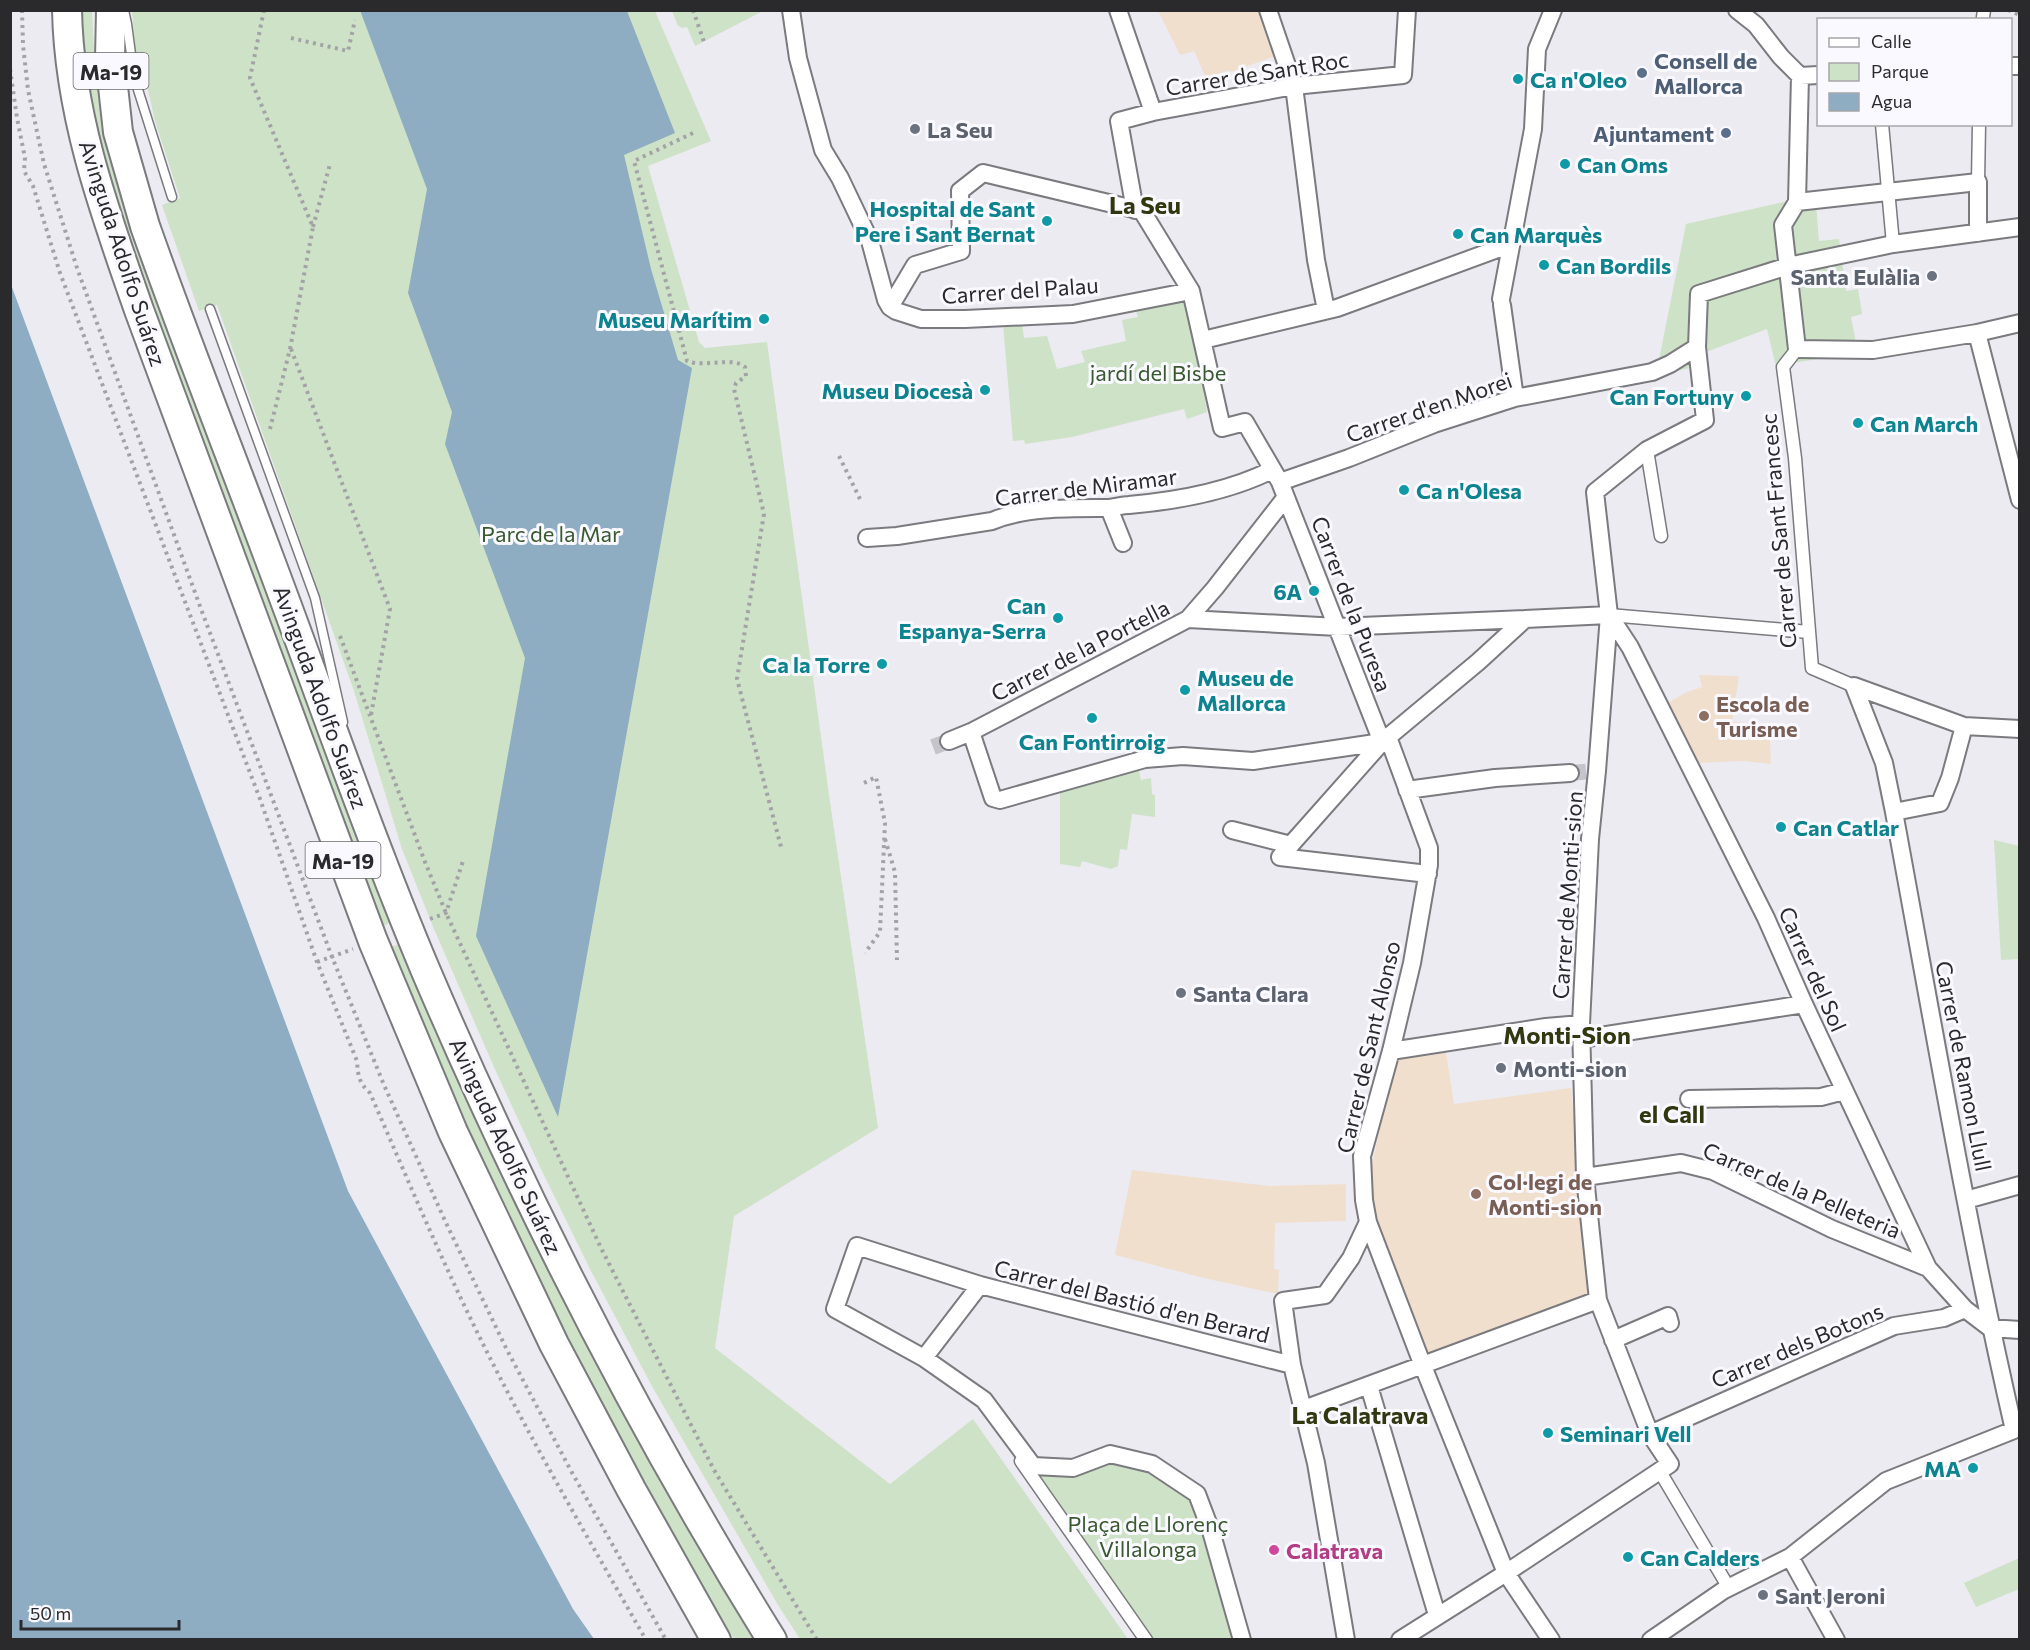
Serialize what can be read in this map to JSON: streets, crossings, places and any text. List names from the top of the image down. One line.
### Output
{"streets":{"highway":["Ma-19","Avinguda Adolfo Suárez"],"street":["Carrer de Sant Roc","Carrer del Palau","Carrer d'en Morei","Carrer de Miramar","Carrer de Sant Francesc","Carrer de la Puresa","Carrer de la Portella","Carrer de Monti-sion","Carrer del Sol","Carrer de Sant Alonso","Carrer de Ramon Llull","Carrer de la Pelleteria","Carrer del Bastió d'en Berard","Carrer dels Botons"]},"crossings":[["Carrer d'en Morei","Carrer de Miramar"],["Carrer d'en Morei","Carrer de la Puresa"],["Carrer d'en Morei","Carrer de la Portella"],["Carrer de Miramar","Carrer de la Puresa"],["Carrer de Miramar","Carrer de la Portella"],["Carrer de Sant Francesc","Carrer de Ramon Llull"],["Carrer de la Puresa","Carrer de la Portella"],["Carrer de la Puresa","Carrer de Sant Alonso"],["Carrer de Monti-sion","Carrer del Sol"],["Carrer de Monti-sion","Carrer de la Pelleteria"],["Carrer de Monti-sion","Carrer dels Botons"],["Carrer del Sol","Carrer de Ramon Llull"],["Carrer del Sol","Carrer de la Pelleteria"],["Carrer del Sol","Carrer dels Botons"]],"districts":["La Seu","Monti-Sion","el Call","La Calatrava"],"parks":["jardí del Bisbe","Parc de la Mar","Plaça de Llorenç Villalonga"],"places":["Consell de Mallorca","Ca n'Oleo","La Seu","Ajuntament","Can Oms","Hospital de Sant Pere i Sant Bernat","Can Marquès","Can Bordils","Santa Eulàlia","Museu Marítim","Museu Diocesà","Can Fortuny","Can March","Ca n'Olesa","6A","Can Espanya-Serra","Ca la Torre","Museu de Mallorca","Escola de Turisme","Can Fontirroig","Can Catlar","Santa Clara","Monti-sion","Col·legi de Monti-sion","Seminari Vell","MA","Calatrava","Can Calders","Sant Jeroni"],"legend":["Calle","Parque","Agua"],"scale_bar":"50 m"}
